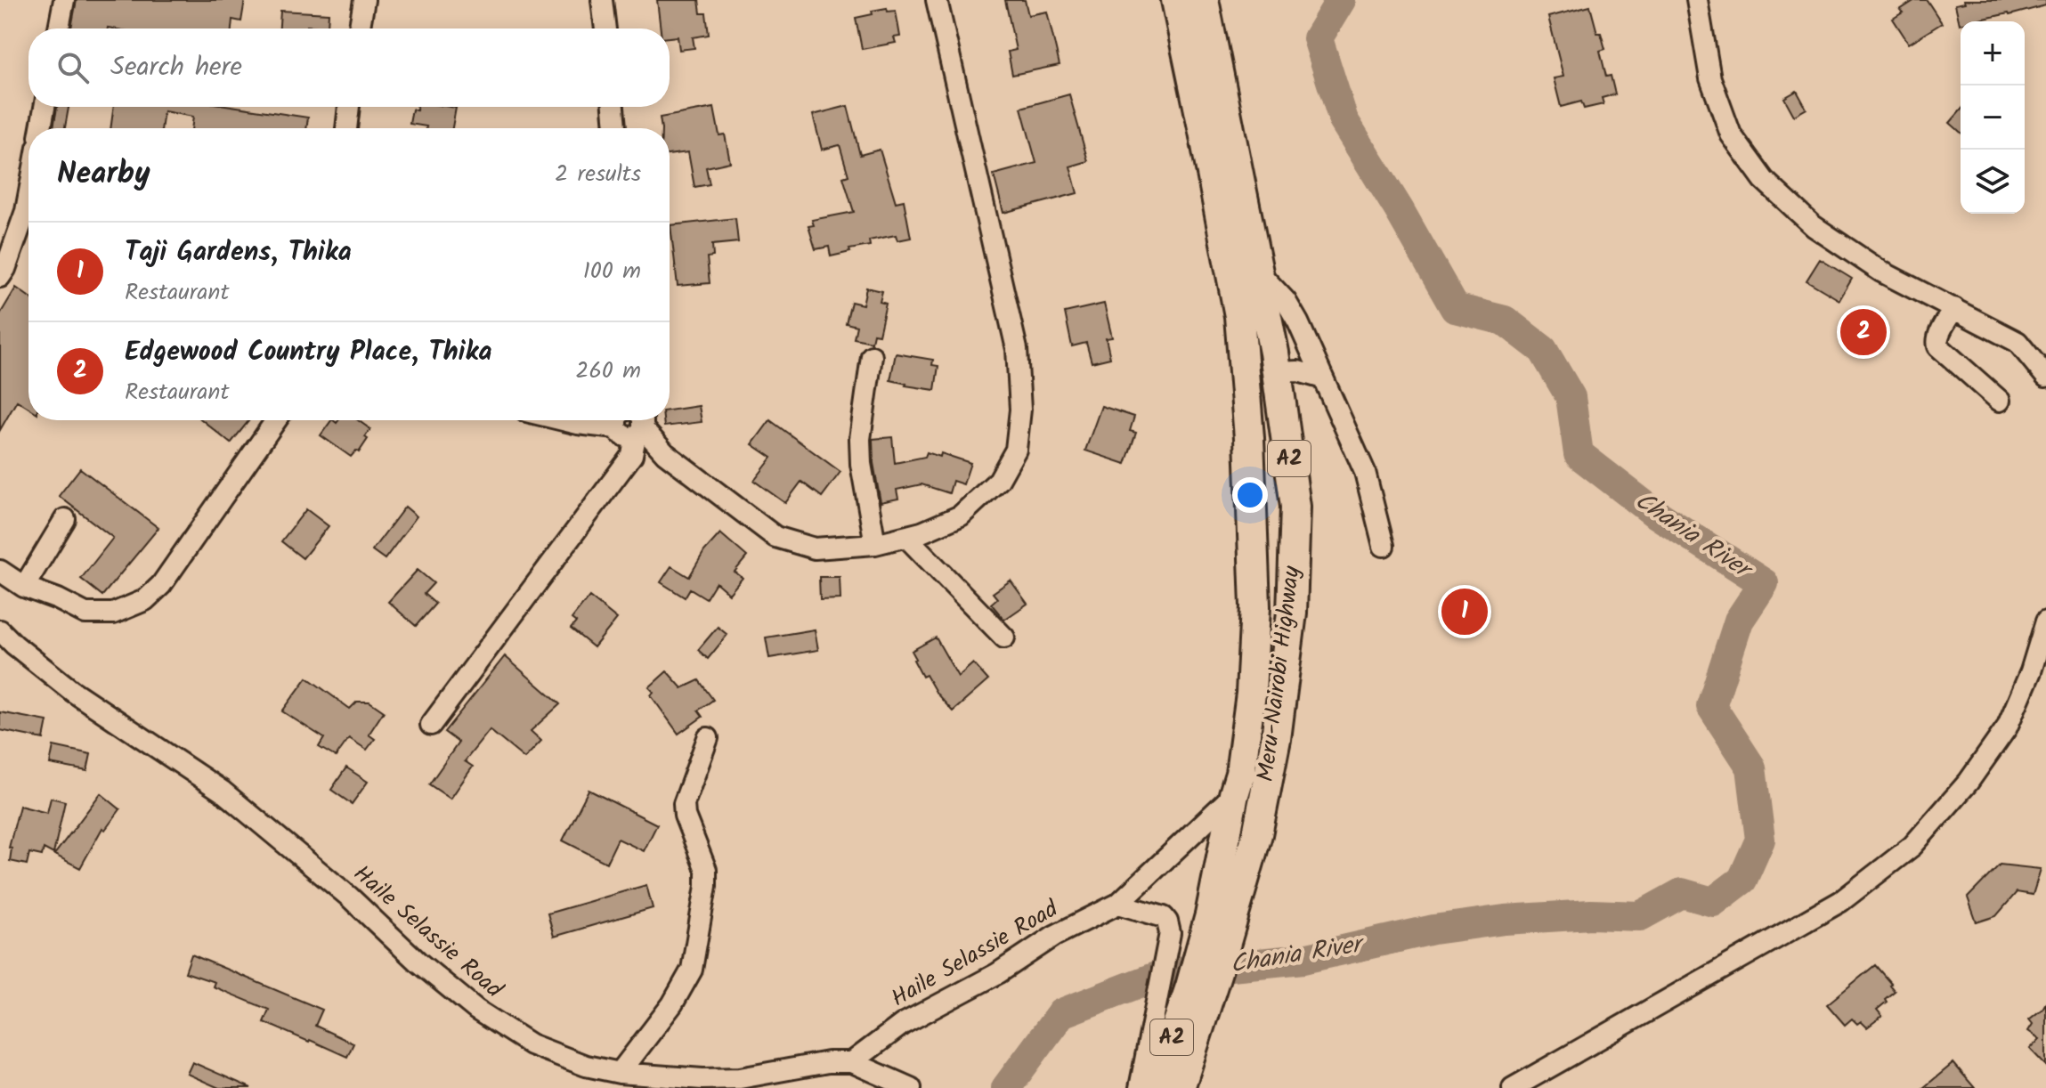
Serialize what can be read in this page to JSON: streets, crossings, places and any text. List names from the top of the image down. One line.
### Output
{"streets":{"highway":["A2","Meru-Nairobi Highway"],"street":["Haile Selassie Road"]},"crossings":[["Meru-Nairobi Highway","Haile Selassie Road"]],"water":["Chania River"],"page":{"map_buttons":["+","−"],"search":"Search here","heading":["Nearby","2 results"],"list":[{"mark":"1","name":"Taji Gardens, Thika","note":"Restaurant","value":"100 m"},{"mark":"2","name":"Edgewood Country Place, Thika","note":"Restaurant","value":"260 m"}],"pins":["2","1"]}}
